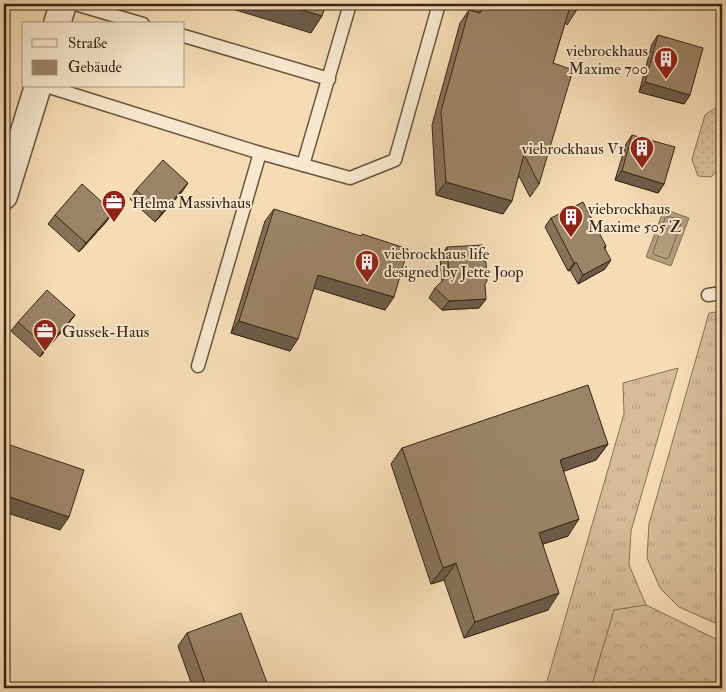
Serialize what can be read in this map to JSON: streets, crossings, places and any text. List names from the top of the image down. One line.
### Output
{"places":{"building":["viebrockhaus Maxime 700","viebrockhaus V1","viebrockhaus Maxime 505 Z","viebrockhaus life designed by Jette Joop"],"office":["Helma Massivhaus","Gussek-Haus"]},"legend":["Straße","Gebäude"]}
